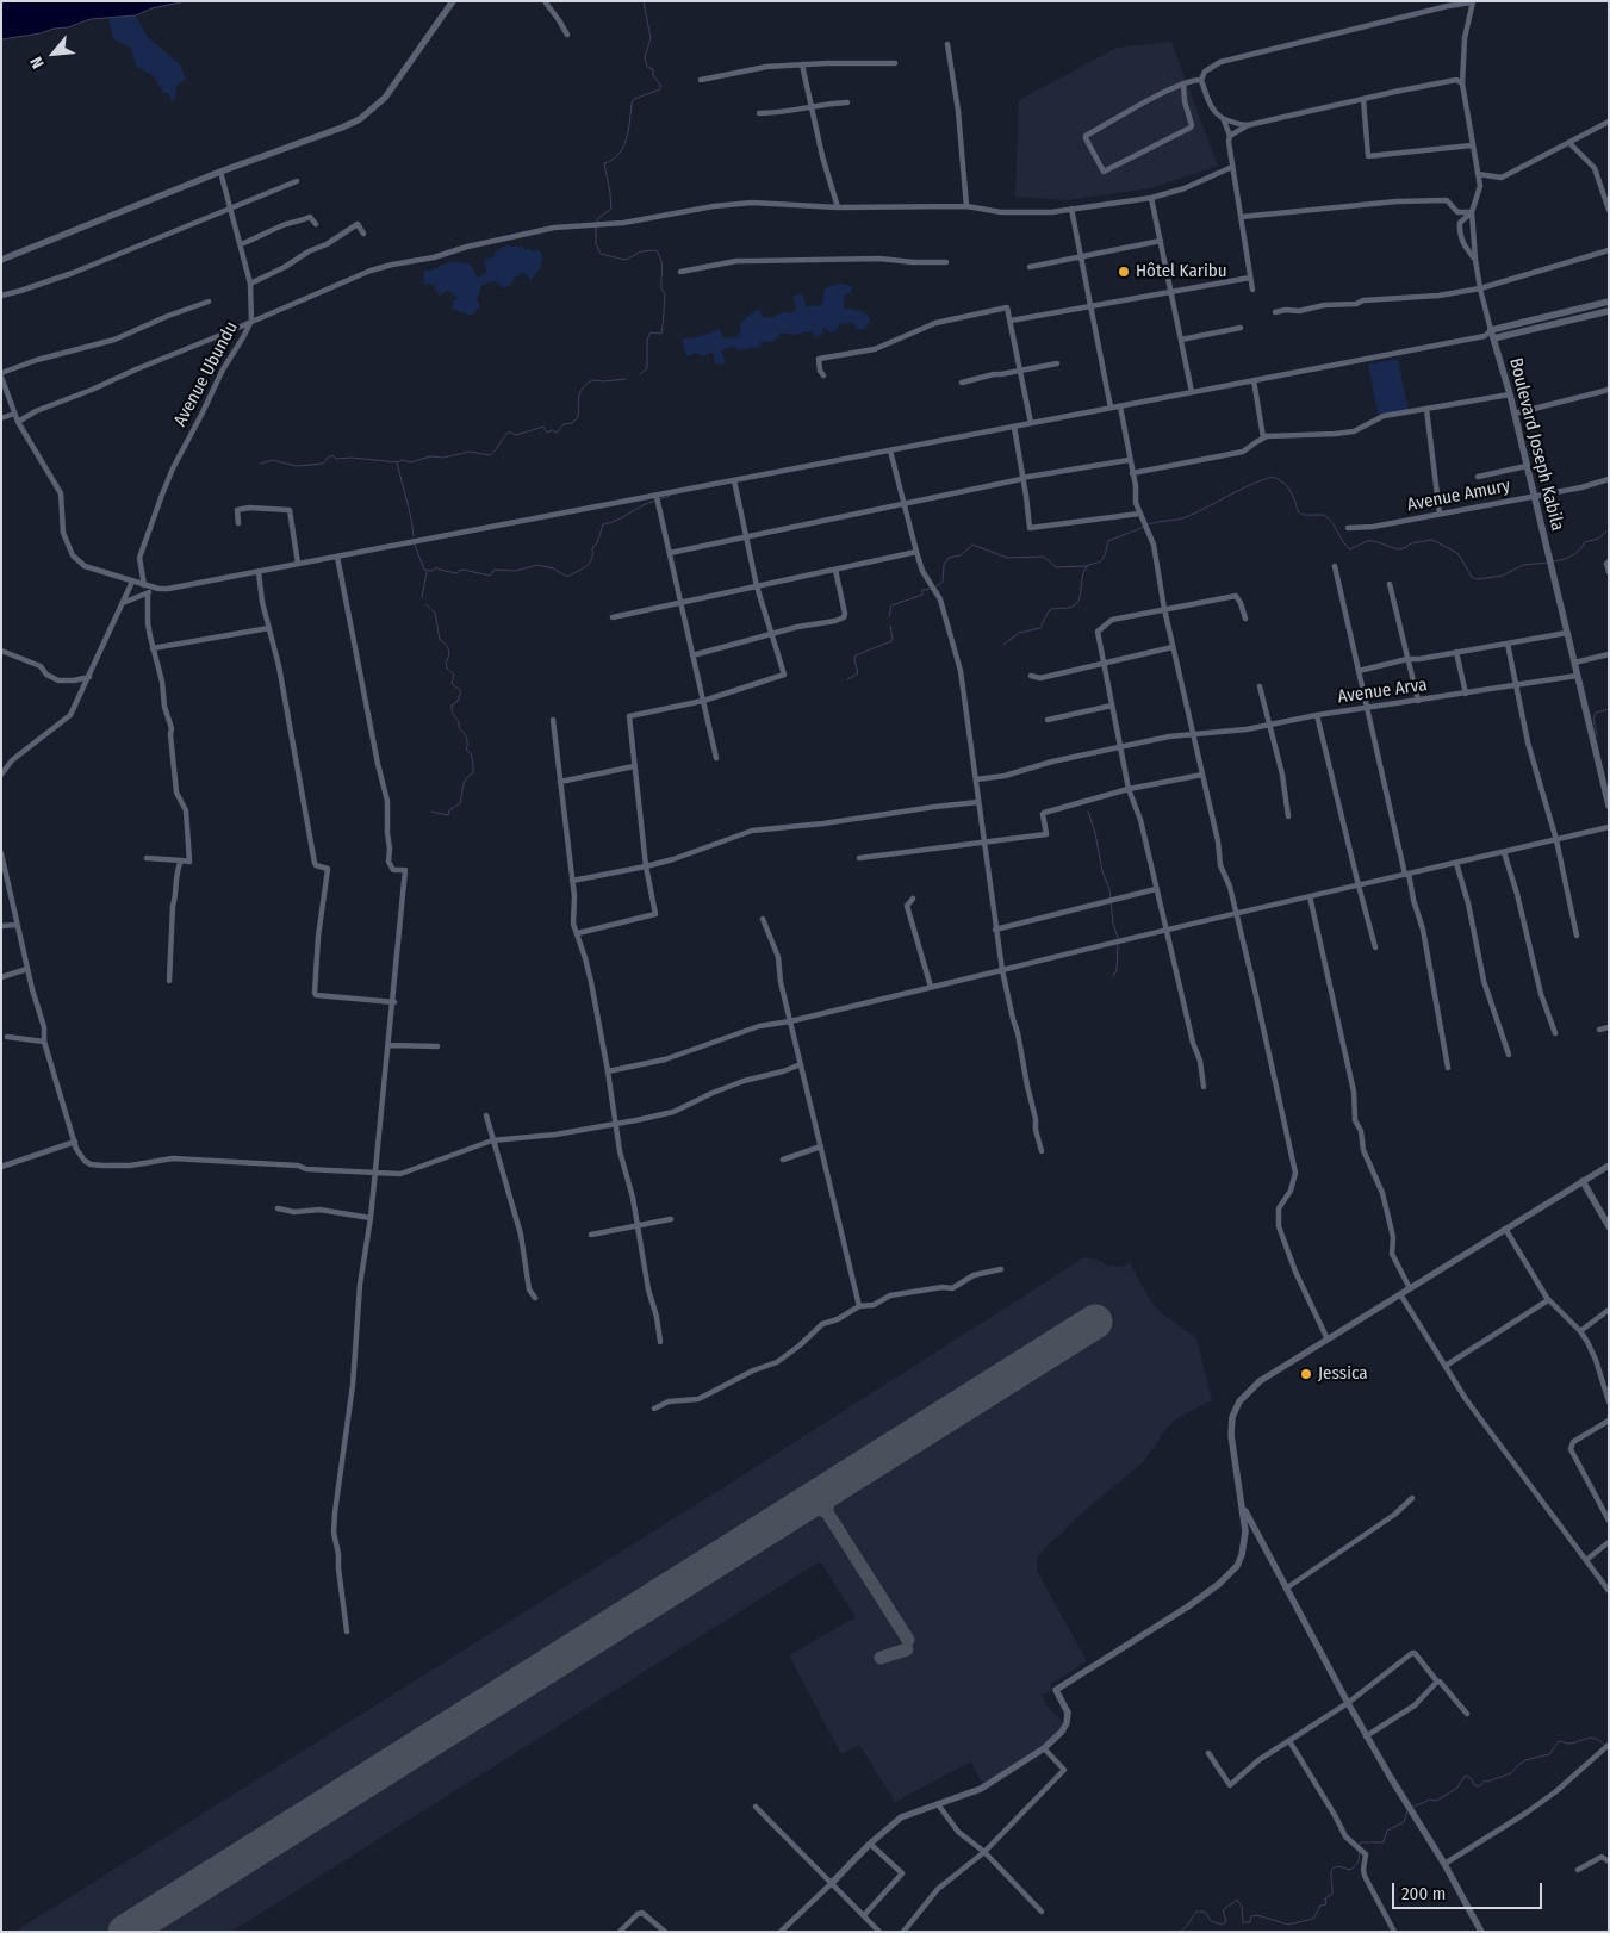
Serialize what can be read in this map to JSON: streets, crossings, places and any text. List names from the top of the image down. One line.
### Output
{"streets":{"street":["Avenue Ubundu","Boulevard Joseph Kabila","Avenue Amury","Avenue Arva"]},"crossings":[["Boulevard Joseph Kabila","Avenue Amury"],["Boulevard Joseph Kabila","Avenue Arva"]],"places":["Hôtel Karibu","Jessica"],"scale_bar":"200 m","north":"bottom left"}
